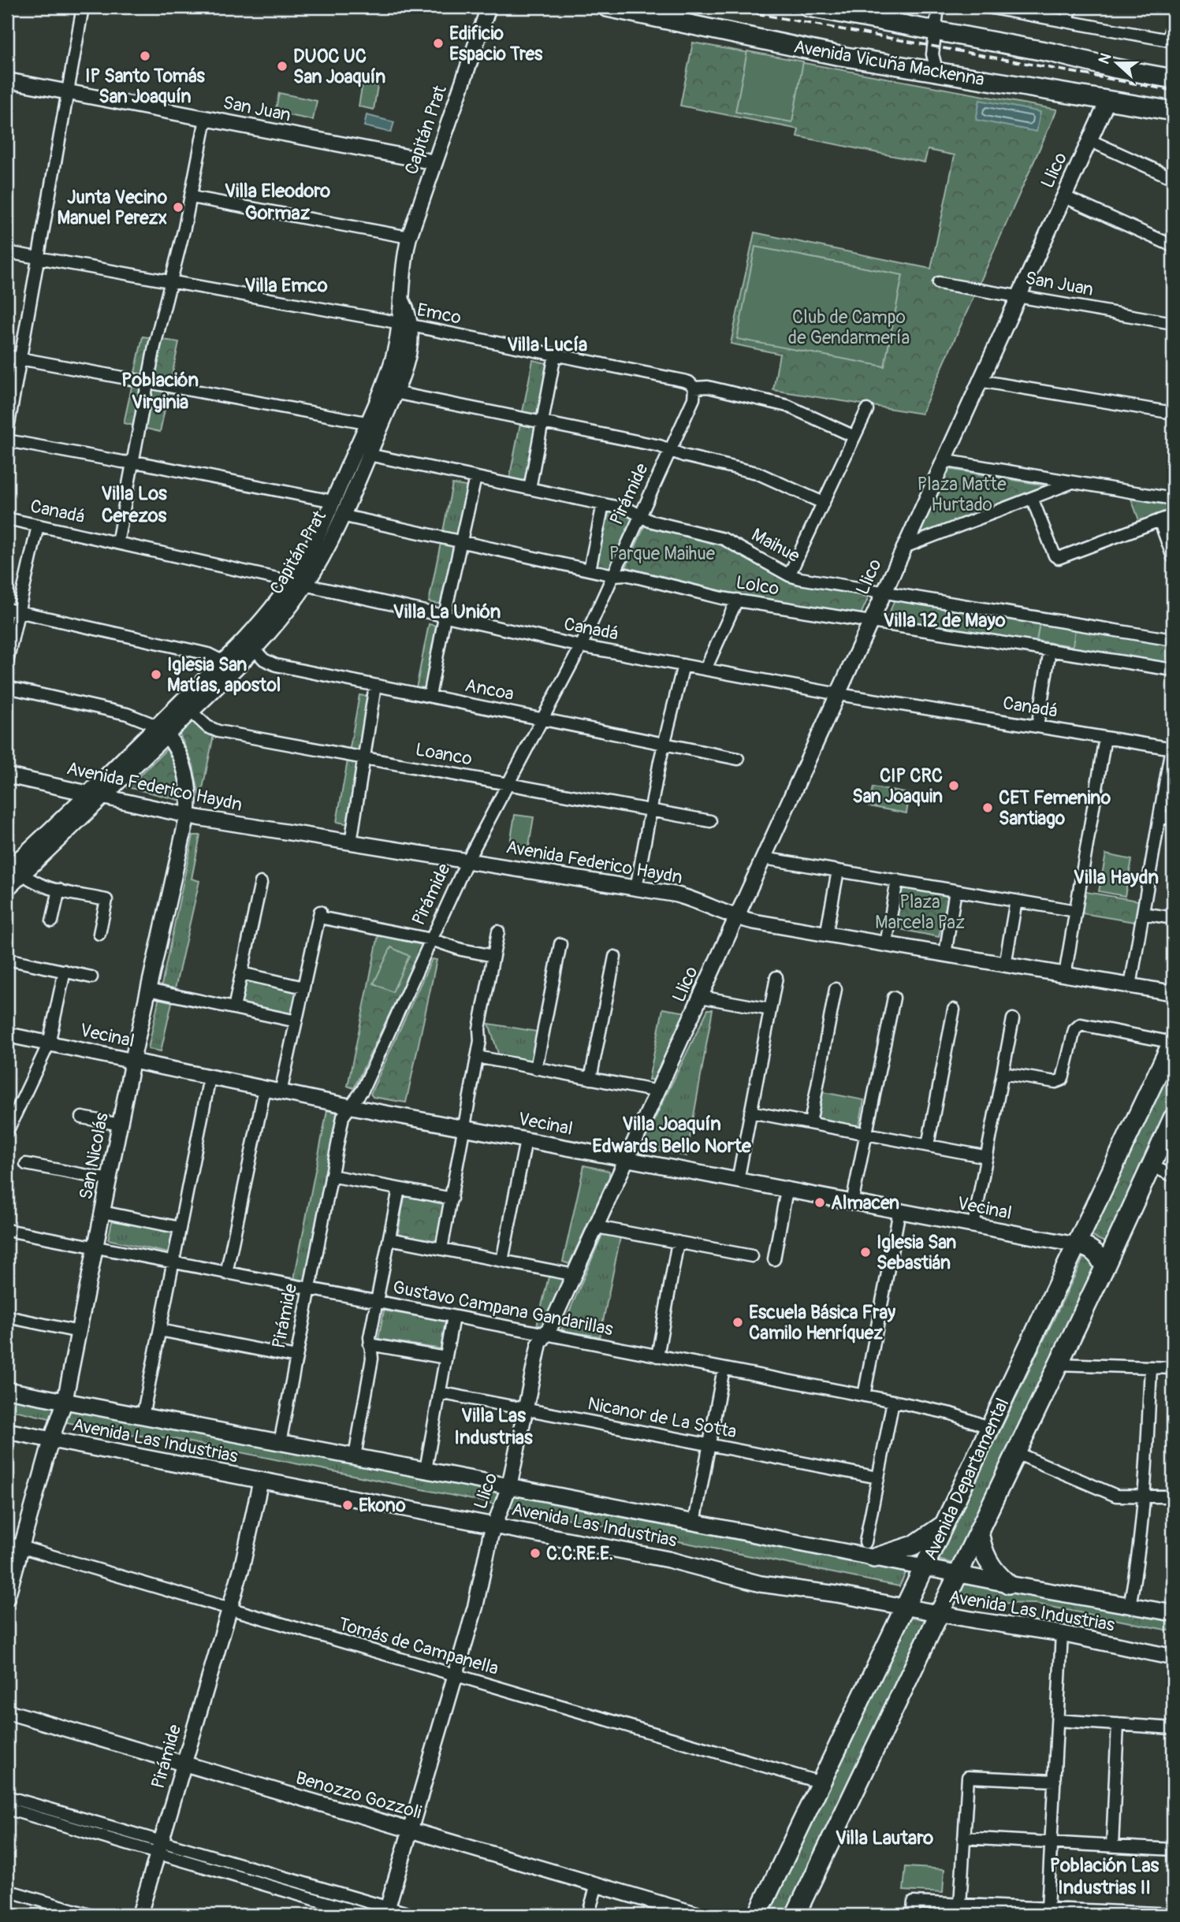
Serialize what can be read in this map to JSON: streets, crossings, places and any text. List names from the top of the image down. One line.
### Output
{"streets":{"main road":["Avenida Vicuña Mackenna","Avenida Las Industrias","Avenida Departamental"],"street":["San Juan","Capitán Prat","Llico","Emco","Pirámide","Canadá","Maihue","Lolco","Ancoa","Loanco","Avenida Federico Haydn","Vecinal","San Nicolás","Gustavo Campana Gandarillas","Nicanor de La Sotta","Tomás de Campanella","Benozzo Gozzoli"]},"crossings":[["Avenida Vicuña Mackenna","Llico"],["San Juan","Capitán Prat"],["San Juan","Llico"],["Capitán Prat","Emco"],["Capitán Prat","Canadá"],["Capitán Prat","Maihue"],["Capitán Prat","Lolco"],["Capitán Prat","Ancoa"],["Capitán Prat","Loanco"],["Capitán Prat","Avenida Federico Haydn"],["Capitán Prat","San Nicolás"],["Llico","Canadá"],["Llico","Maihue"],["Llico","Lolco"],["Llico","Avenida Federico Haydn"],["Llico","Vecinal"],["Llico","Gustavo Campana Gandarillas"],["Llico","Nicanor de La Sotta"],["Llico","Avenida Las Industrias"],["Llico","Tomás de Campanella"],["Llico","Benozzo Gozzoli"],["Emco","Pirámide"],["Pirámide","Canadá"],["Pirámide","Maihue"],["Pirámide","Lolco"],["Pirámide","Ancoa"],["Pirámide","Loanco"],["Pirámide","Avenida Federico Haydn"],["Pirámide","Vecinal"],["Pirámide","Gustavo Campana Gandarillas"],["Pirámide","Avenida Las Industrias"],["Pirámide","Tomás de Campanella"],["Pirámide","Benozzo Gozzoli"],["Avenida Federico Haydn","San Nicolás"],["Vecinal","San Nicolás"],["Vecinal","Avenida Departamental"],["San Nicolás","Gustavo Campana Gandarillas"],["San Nicolás","Avenida Las Industrias"],["San Nicolás","Tomás de Campanella"],["Gustavo Campana Gandarillas","Avenida Departamental"],["Avenida Las Industrias","Avenida Departamental"],["Avenida Departamental","Tomás de Campanella"]],"districts":["Villa Eleodoro Gormaz","Villa Emco","Villa Lucía","Población Virginia","Villa Los Cerezos","Villa La Unión","Villa 12 de Mayo","Villa Haydn","Villa Joaquín Edwards Bello Norte","Villa Las Industrias","Villa Lautaro","Población Las Industrias II"],"parks":["Club de Campo de Gendarmería","Plaza Matte Hurtado","Parque Maihue","Plaza Marcela Paz"],"places":["Edificio Espacio Tres","IP Santo Tomás San Joaquín","DUOC UC San Joaquín","Junta Vecino Manuel Perezx","Iglesia San Matías, apostol","CIP CRC San Joaquin","CET Femenino Santiago","Almacen","Iglesia San Sebastián","Escuela Básica Fray Camilo Henríquez","Ekono","C.C.RE.E."],"north":"left"}
